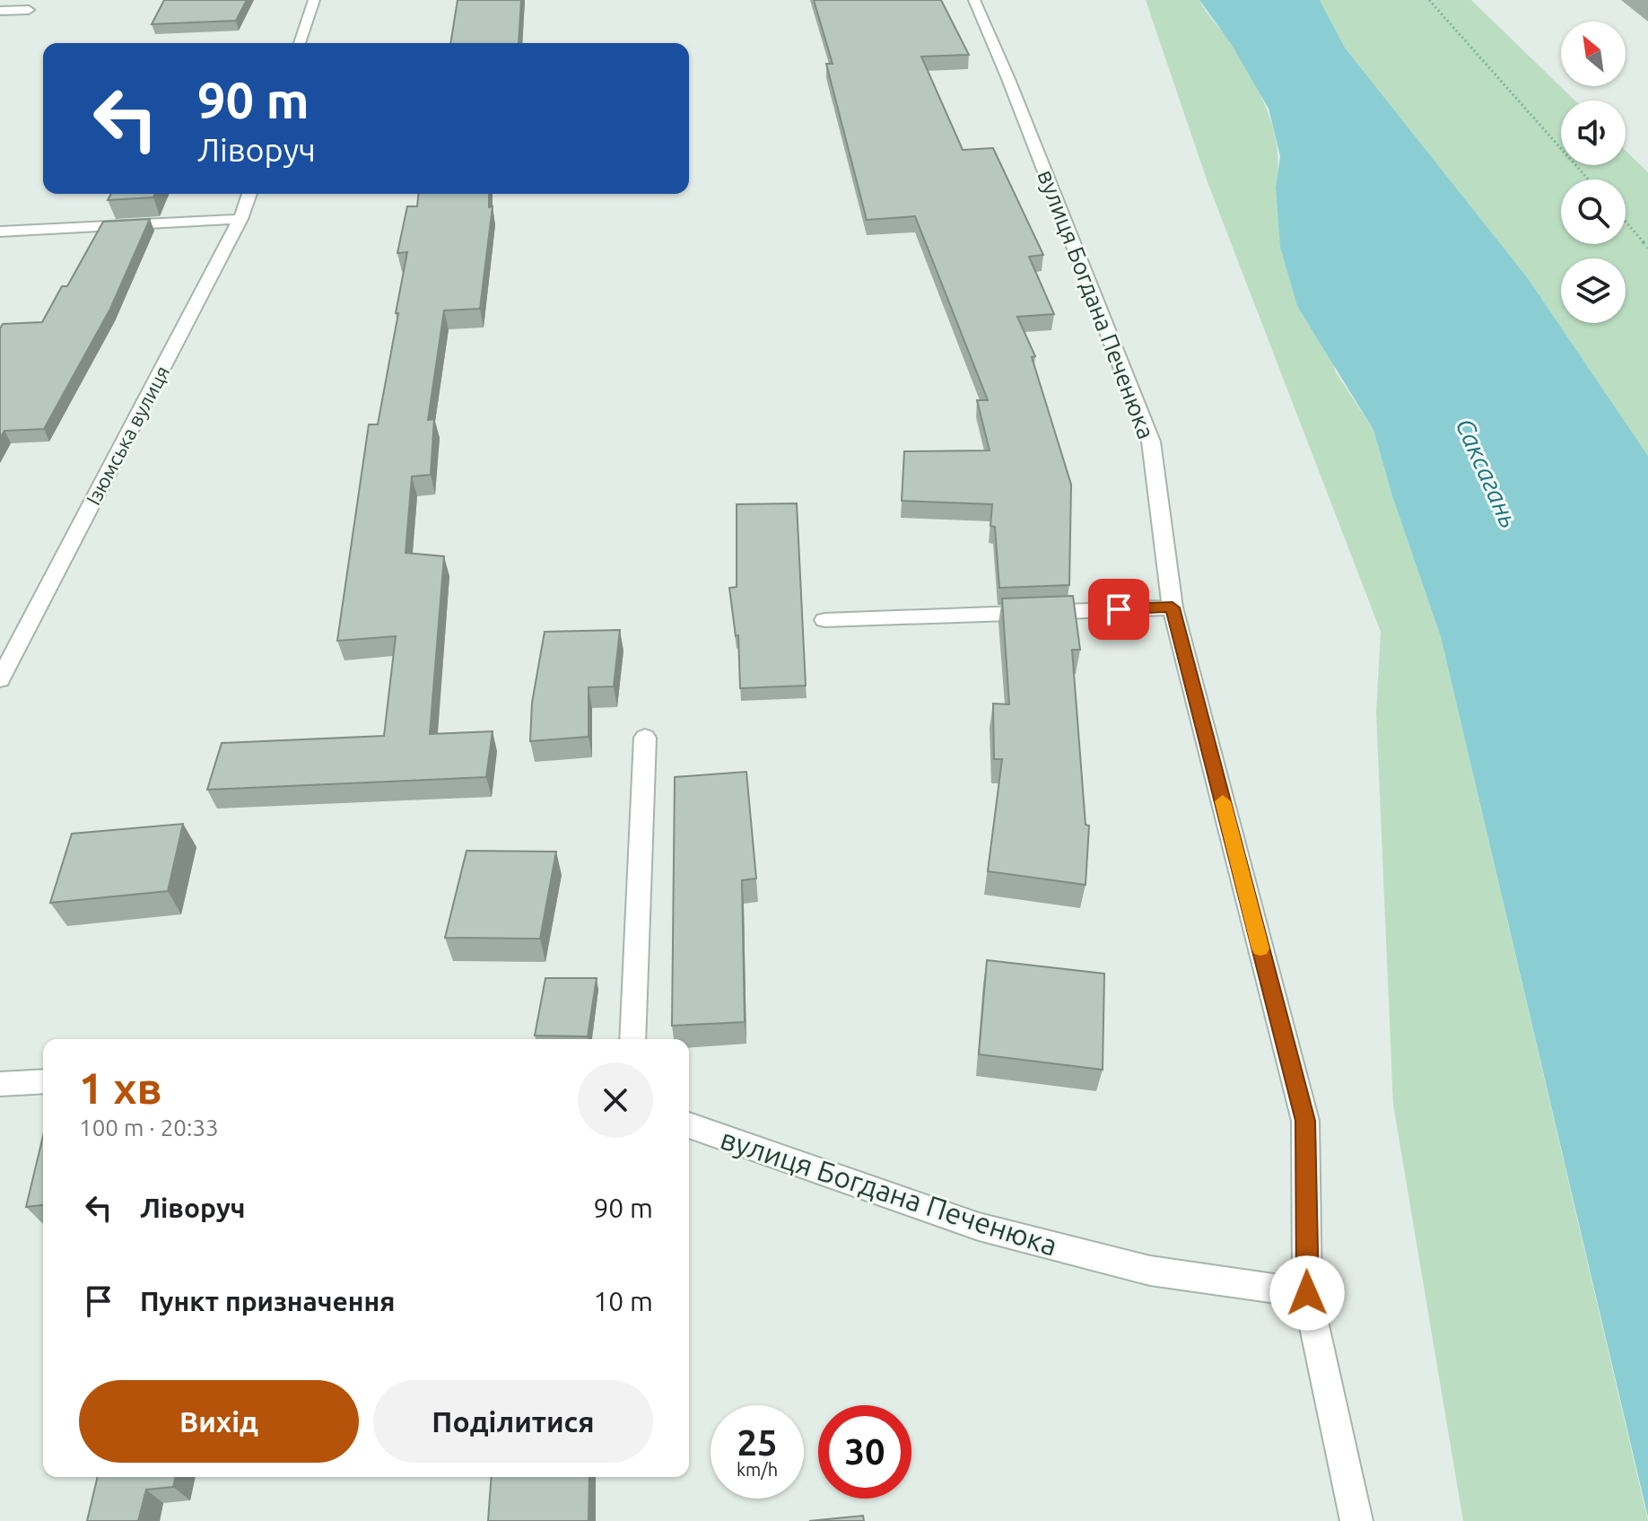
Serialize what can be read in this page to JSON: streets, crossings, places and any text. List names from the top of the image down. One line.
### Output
{"streets":{"street":["вулиця Богдана Печенюка","Ізюмська вулиця"]},"water":["Саксагань"],"north":"top left","page":{"turn":["90 m","Ліворуч"],"heading":["1 хв","100 m · 20:33"],"list":[{"name":"Ліворуч","value":"90 m"},{"name":"Пункт призначення","value":"10 m"}],"buttons":["Вихід","Поділитися"],"speed":"25 km/h","limit":"30"}}
